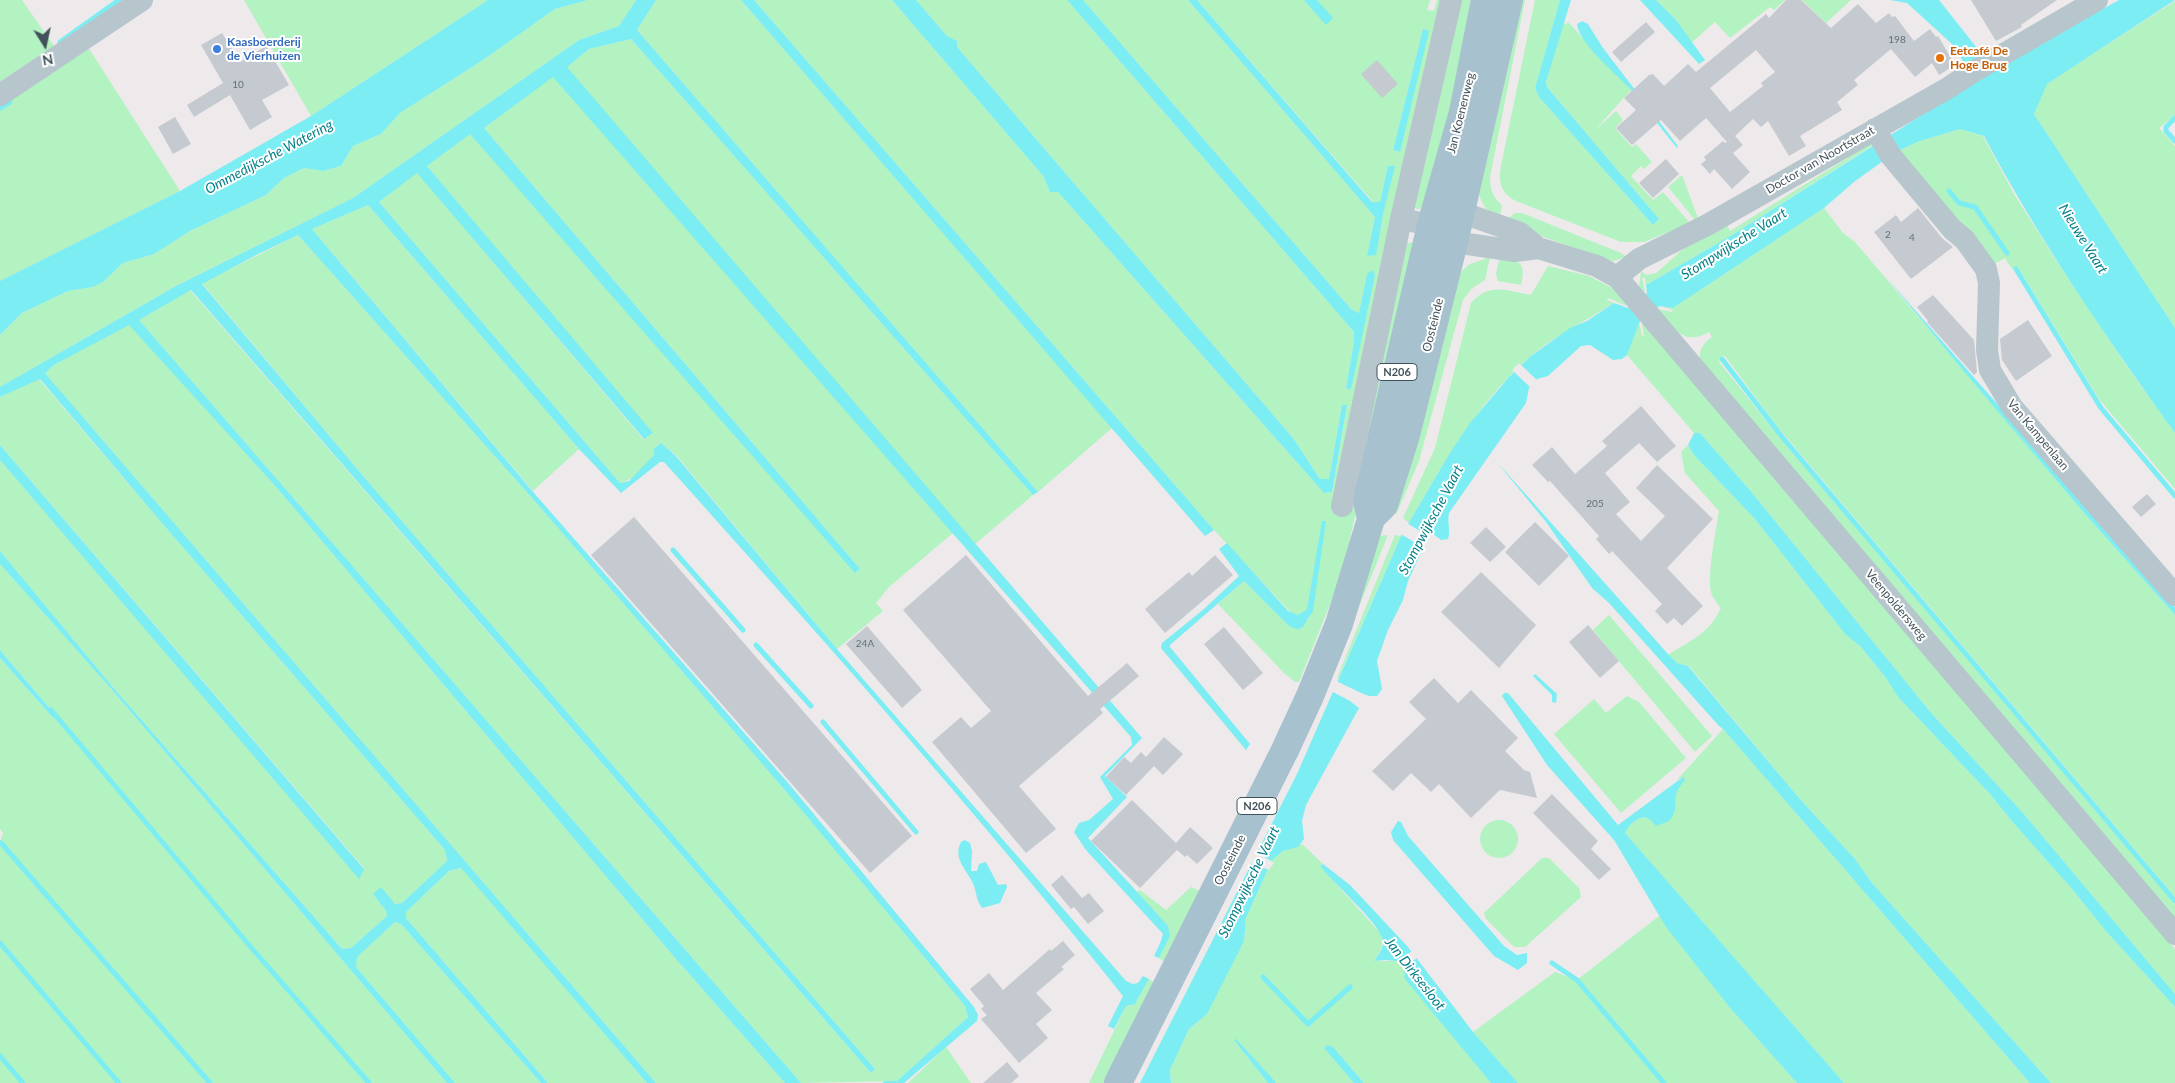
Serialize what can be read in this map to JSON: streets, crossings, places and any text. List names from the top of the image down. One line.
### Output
{"streets":{"main road":["Jan Koenenweg","Oosteinde","N206"],"street":["Doctor van Noortstraat","Van Kampenlaan","Veenpoldersweg"]},"crossings":[["Jan Koenenweg","Oosteinde"],["Doctor van Noortstraat","Van Kampenlaan"],["Doctor van Noortstraat","Veenpoldersweg"]],"water":["Ommedijksche Watering","Nieuwe Vaart","Stompwijksche Vaart","Jan Dirksesloot"],"places":["Kaasboerderij de Vierhuizen","Eetcafé De Hoge Brug"],"house_numbers":["198","10","2","4","205","24A"],"north":"bottom"}
